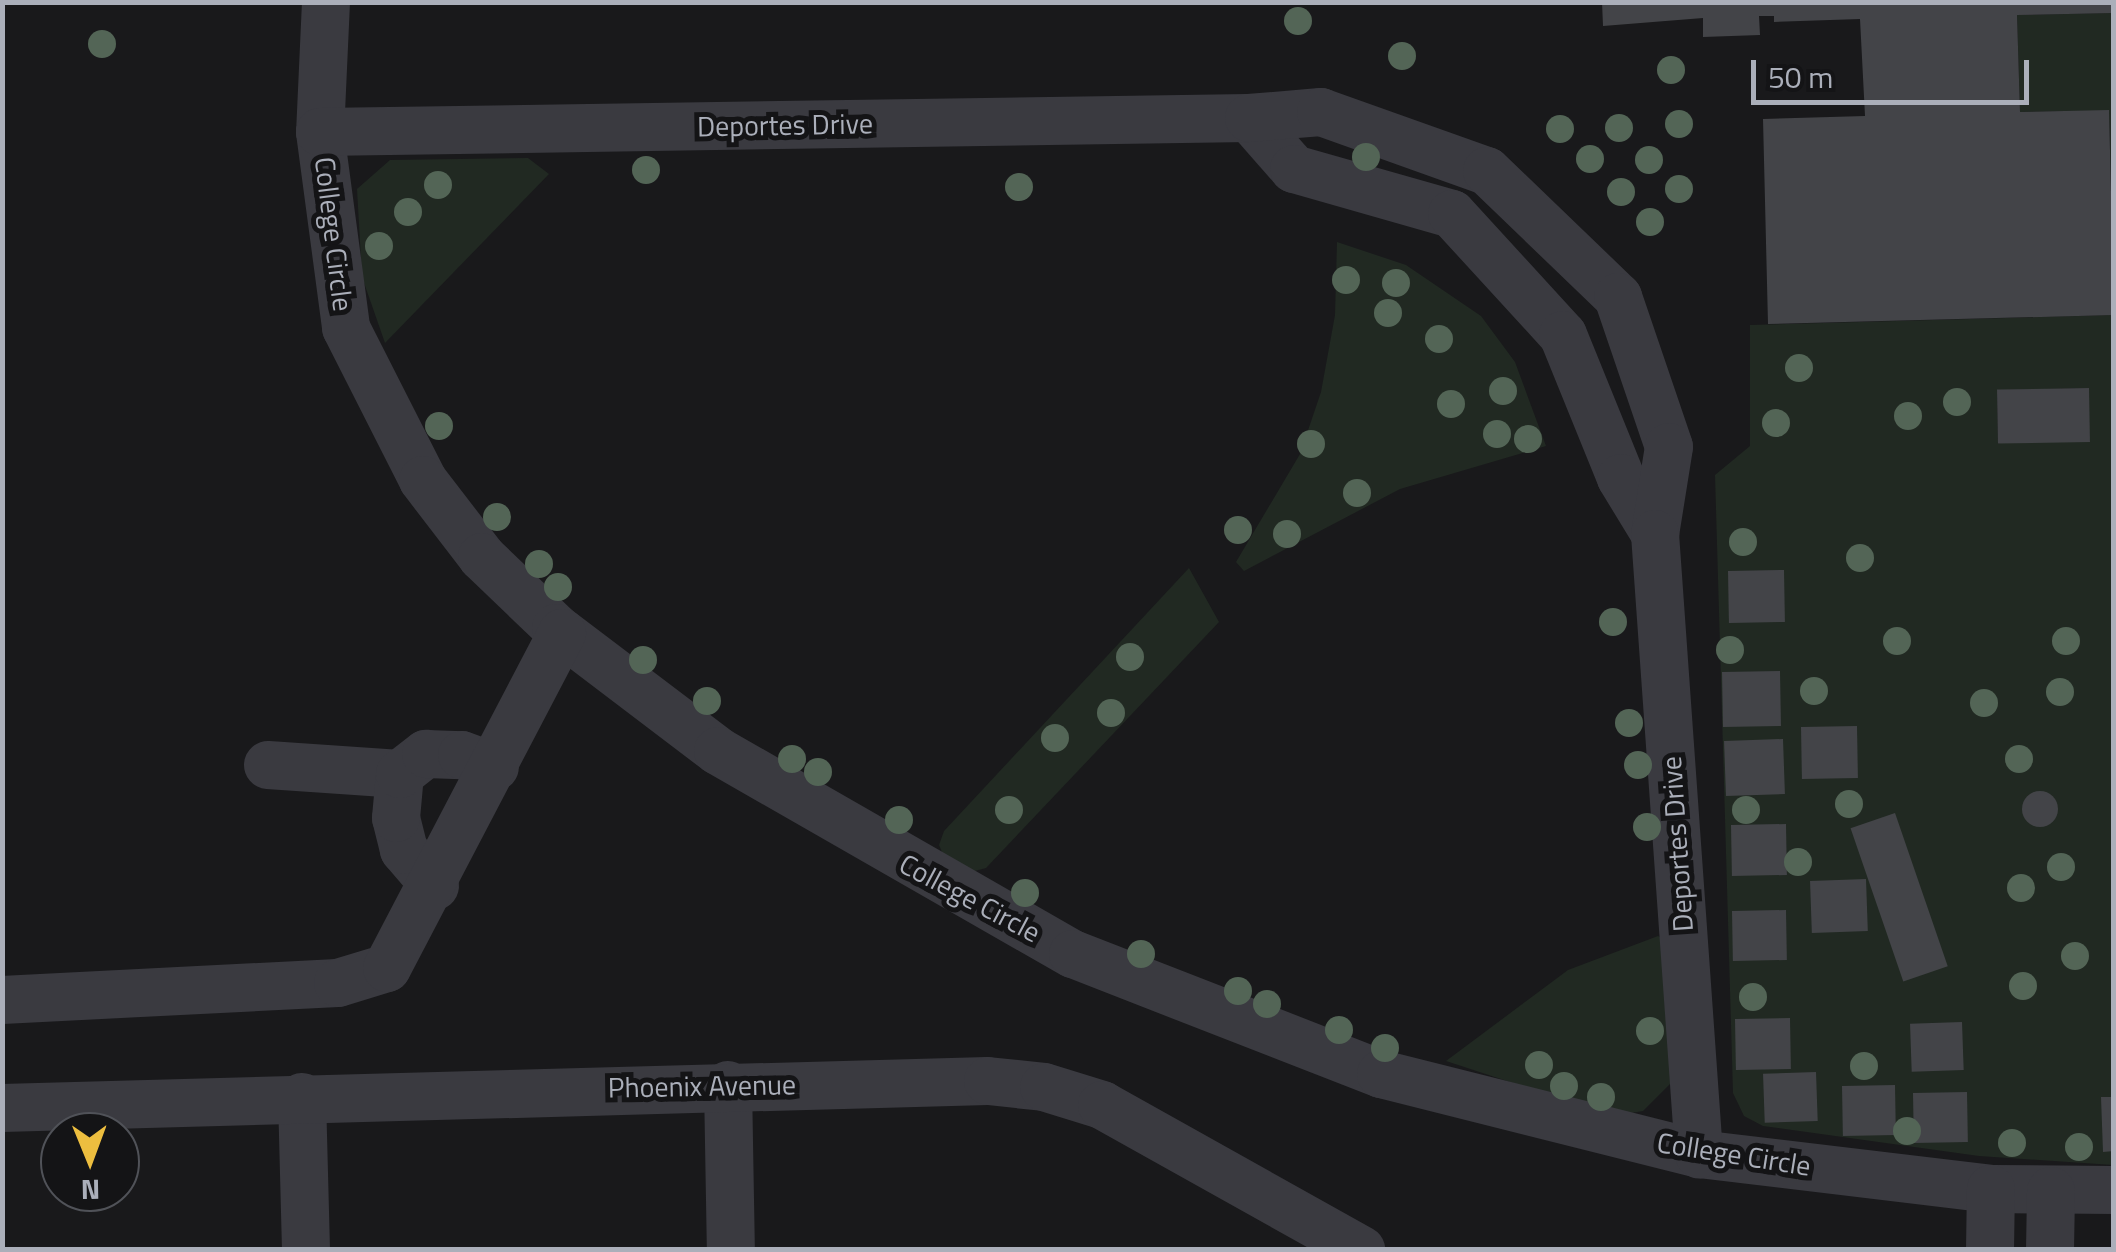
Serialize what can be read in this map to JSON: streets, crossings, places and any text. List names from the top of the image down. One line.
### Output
{"streets":{"street":["Deportes Drive","College Circle","Phoenix Avenue"]},"crossings":[["Deportes Drive","College Circle"]],"scale_bar":"50 m","north":"bottom"}
